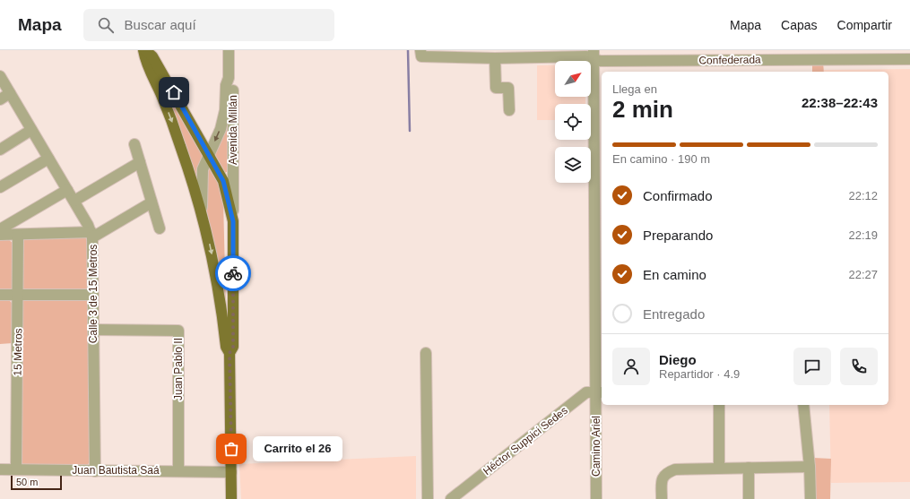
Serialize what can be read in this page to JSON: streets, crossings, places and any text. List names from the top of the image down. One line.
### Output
{"streets":{"main road":["Avenida Millán"],"street":["Confederada","Calle 3 de 15 Metros","15 Metros","Juan Pablo II","Héctor Suppici Sedes","Camino Ariel","Juan Bautista Saá"]},"crossings":[["Confederada","Camino Ariel"],["Avenida Millán","Juan Bautista Saá"],["Calle 3 de 15 Metros","Juan Pablo II"],["Calle 3 de 15 Metros","Juan Bautista Saá"],["15 Metros","Juan Bautista Saá"],["Juan Pablo II","Juan Bautista Saá"],["Héctor Suppici Sedes","Camino Ariel"]],"places":["Carrito el 26"],"scale_bar":"50 m","north":"top right","page":{"header":"Mapa","search":"Buscar aquí","nav":["Mapa","Capas","Compartir"],"heading":["2 min","Llega en","22:38–22:43"],"panel":["Diego","Repartidor · 4.9"],"bar":"En camino · 190 m","list":[["Confirmado","22:12"],["Preparando","22:19"],["En camino","22:27"],"Entregado"],"bubble":"Carrito el 26","scale":"50 m"}}
